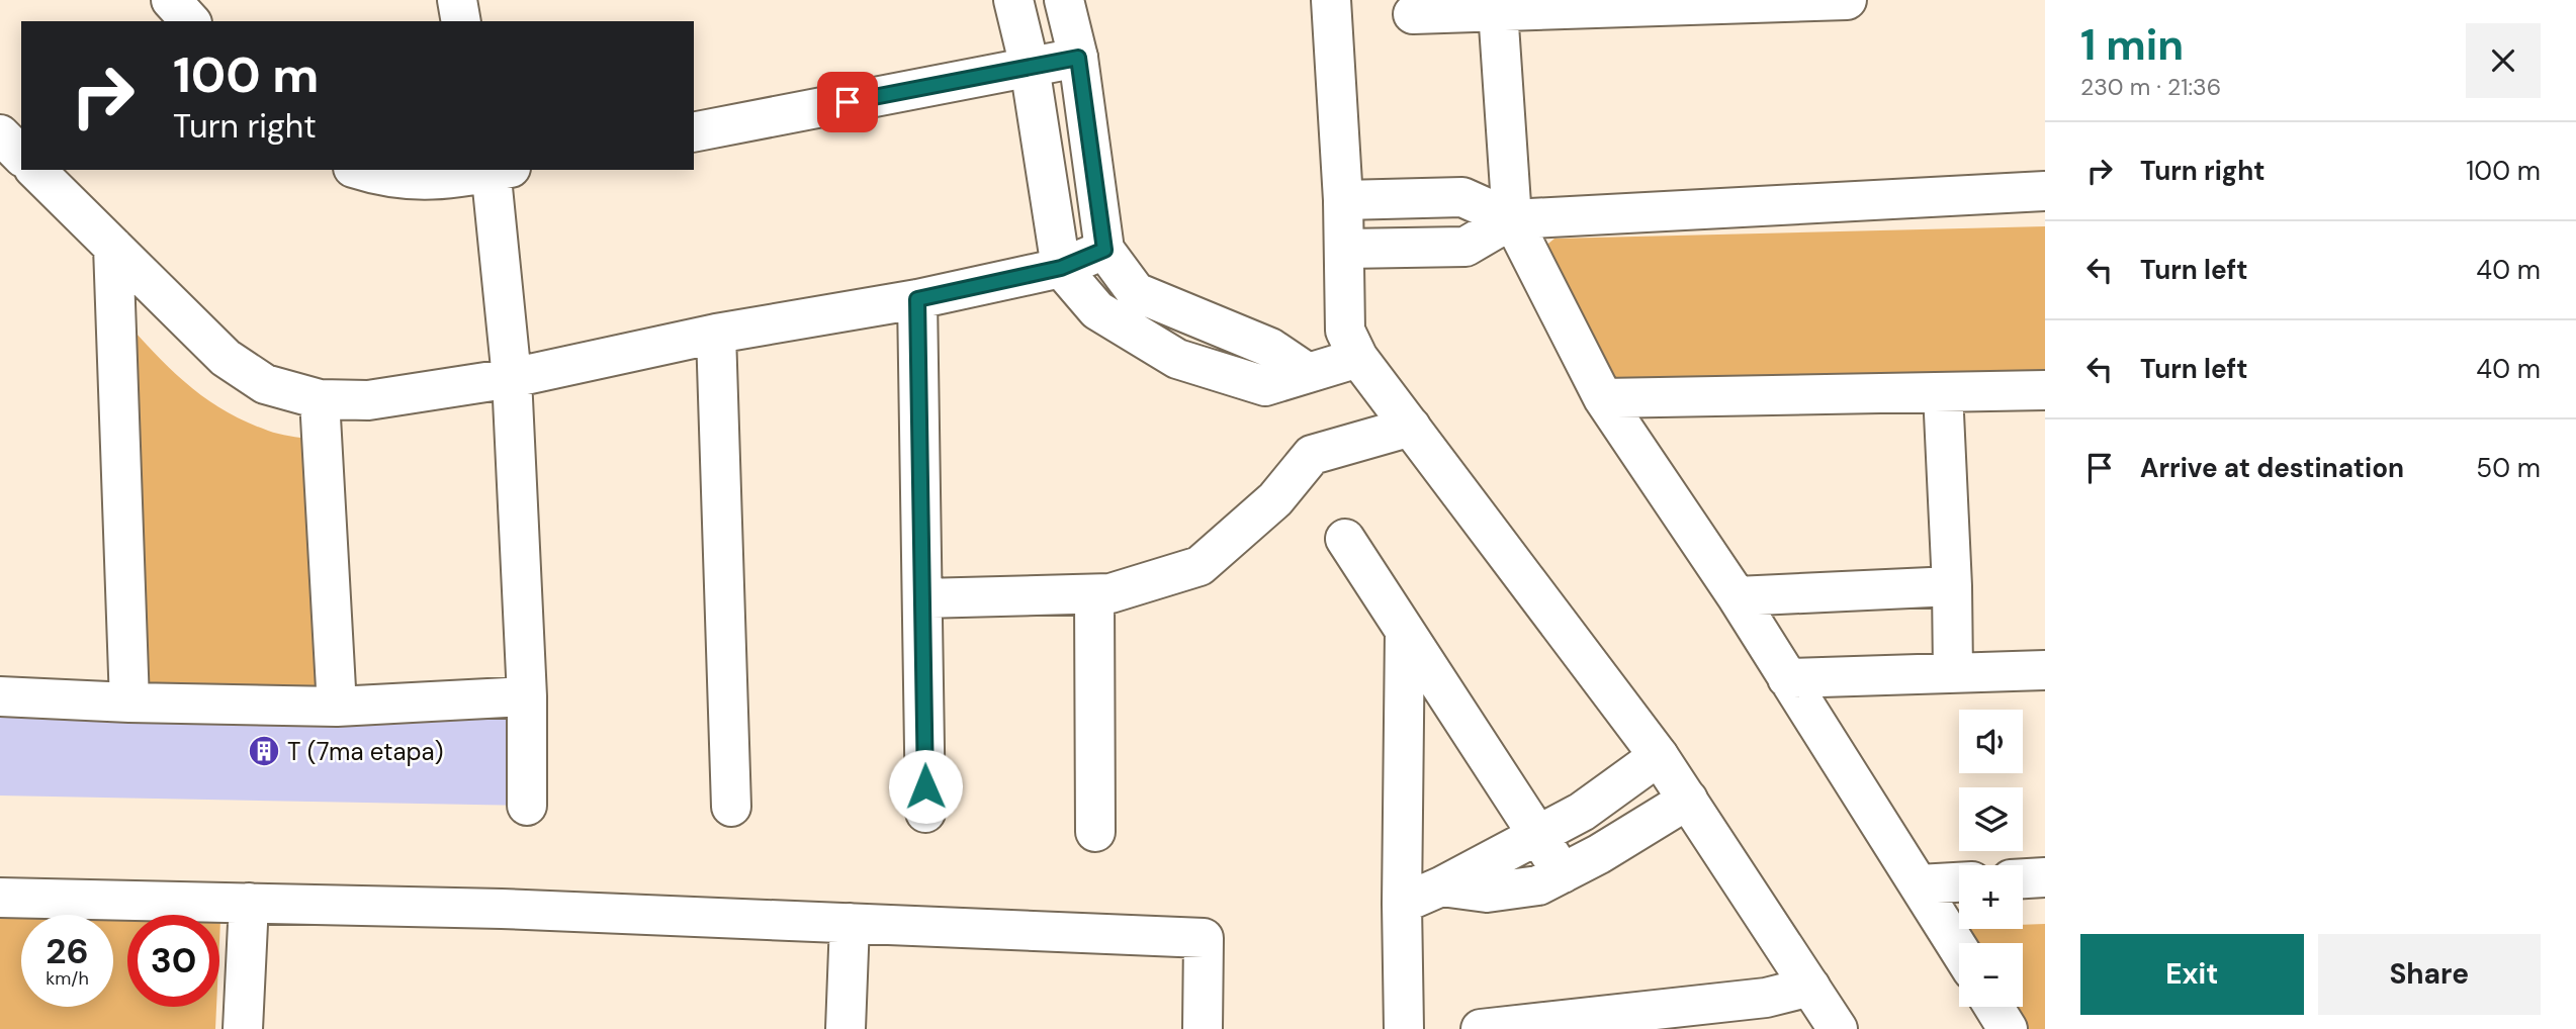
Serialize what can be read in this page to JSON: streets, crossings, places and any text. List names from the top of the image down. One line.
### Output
{"places":{"building":["T (7ma etapa)"]},"page":{"heading":["1 min","230 m · 21:36"],"turn":["100 m","Turn right"],"list":[{"name":"Turn right","value":"100 m"},{"name":"Turn left","value":"40 m"},{"name":"Turn left","value":"40 m"},{"name":"Arrive at destination","value":"50 m"}],"map_buttons":["+","−"],"speed":"26 km/h","limit":"30","buttons":["Exit","Share"]}}
